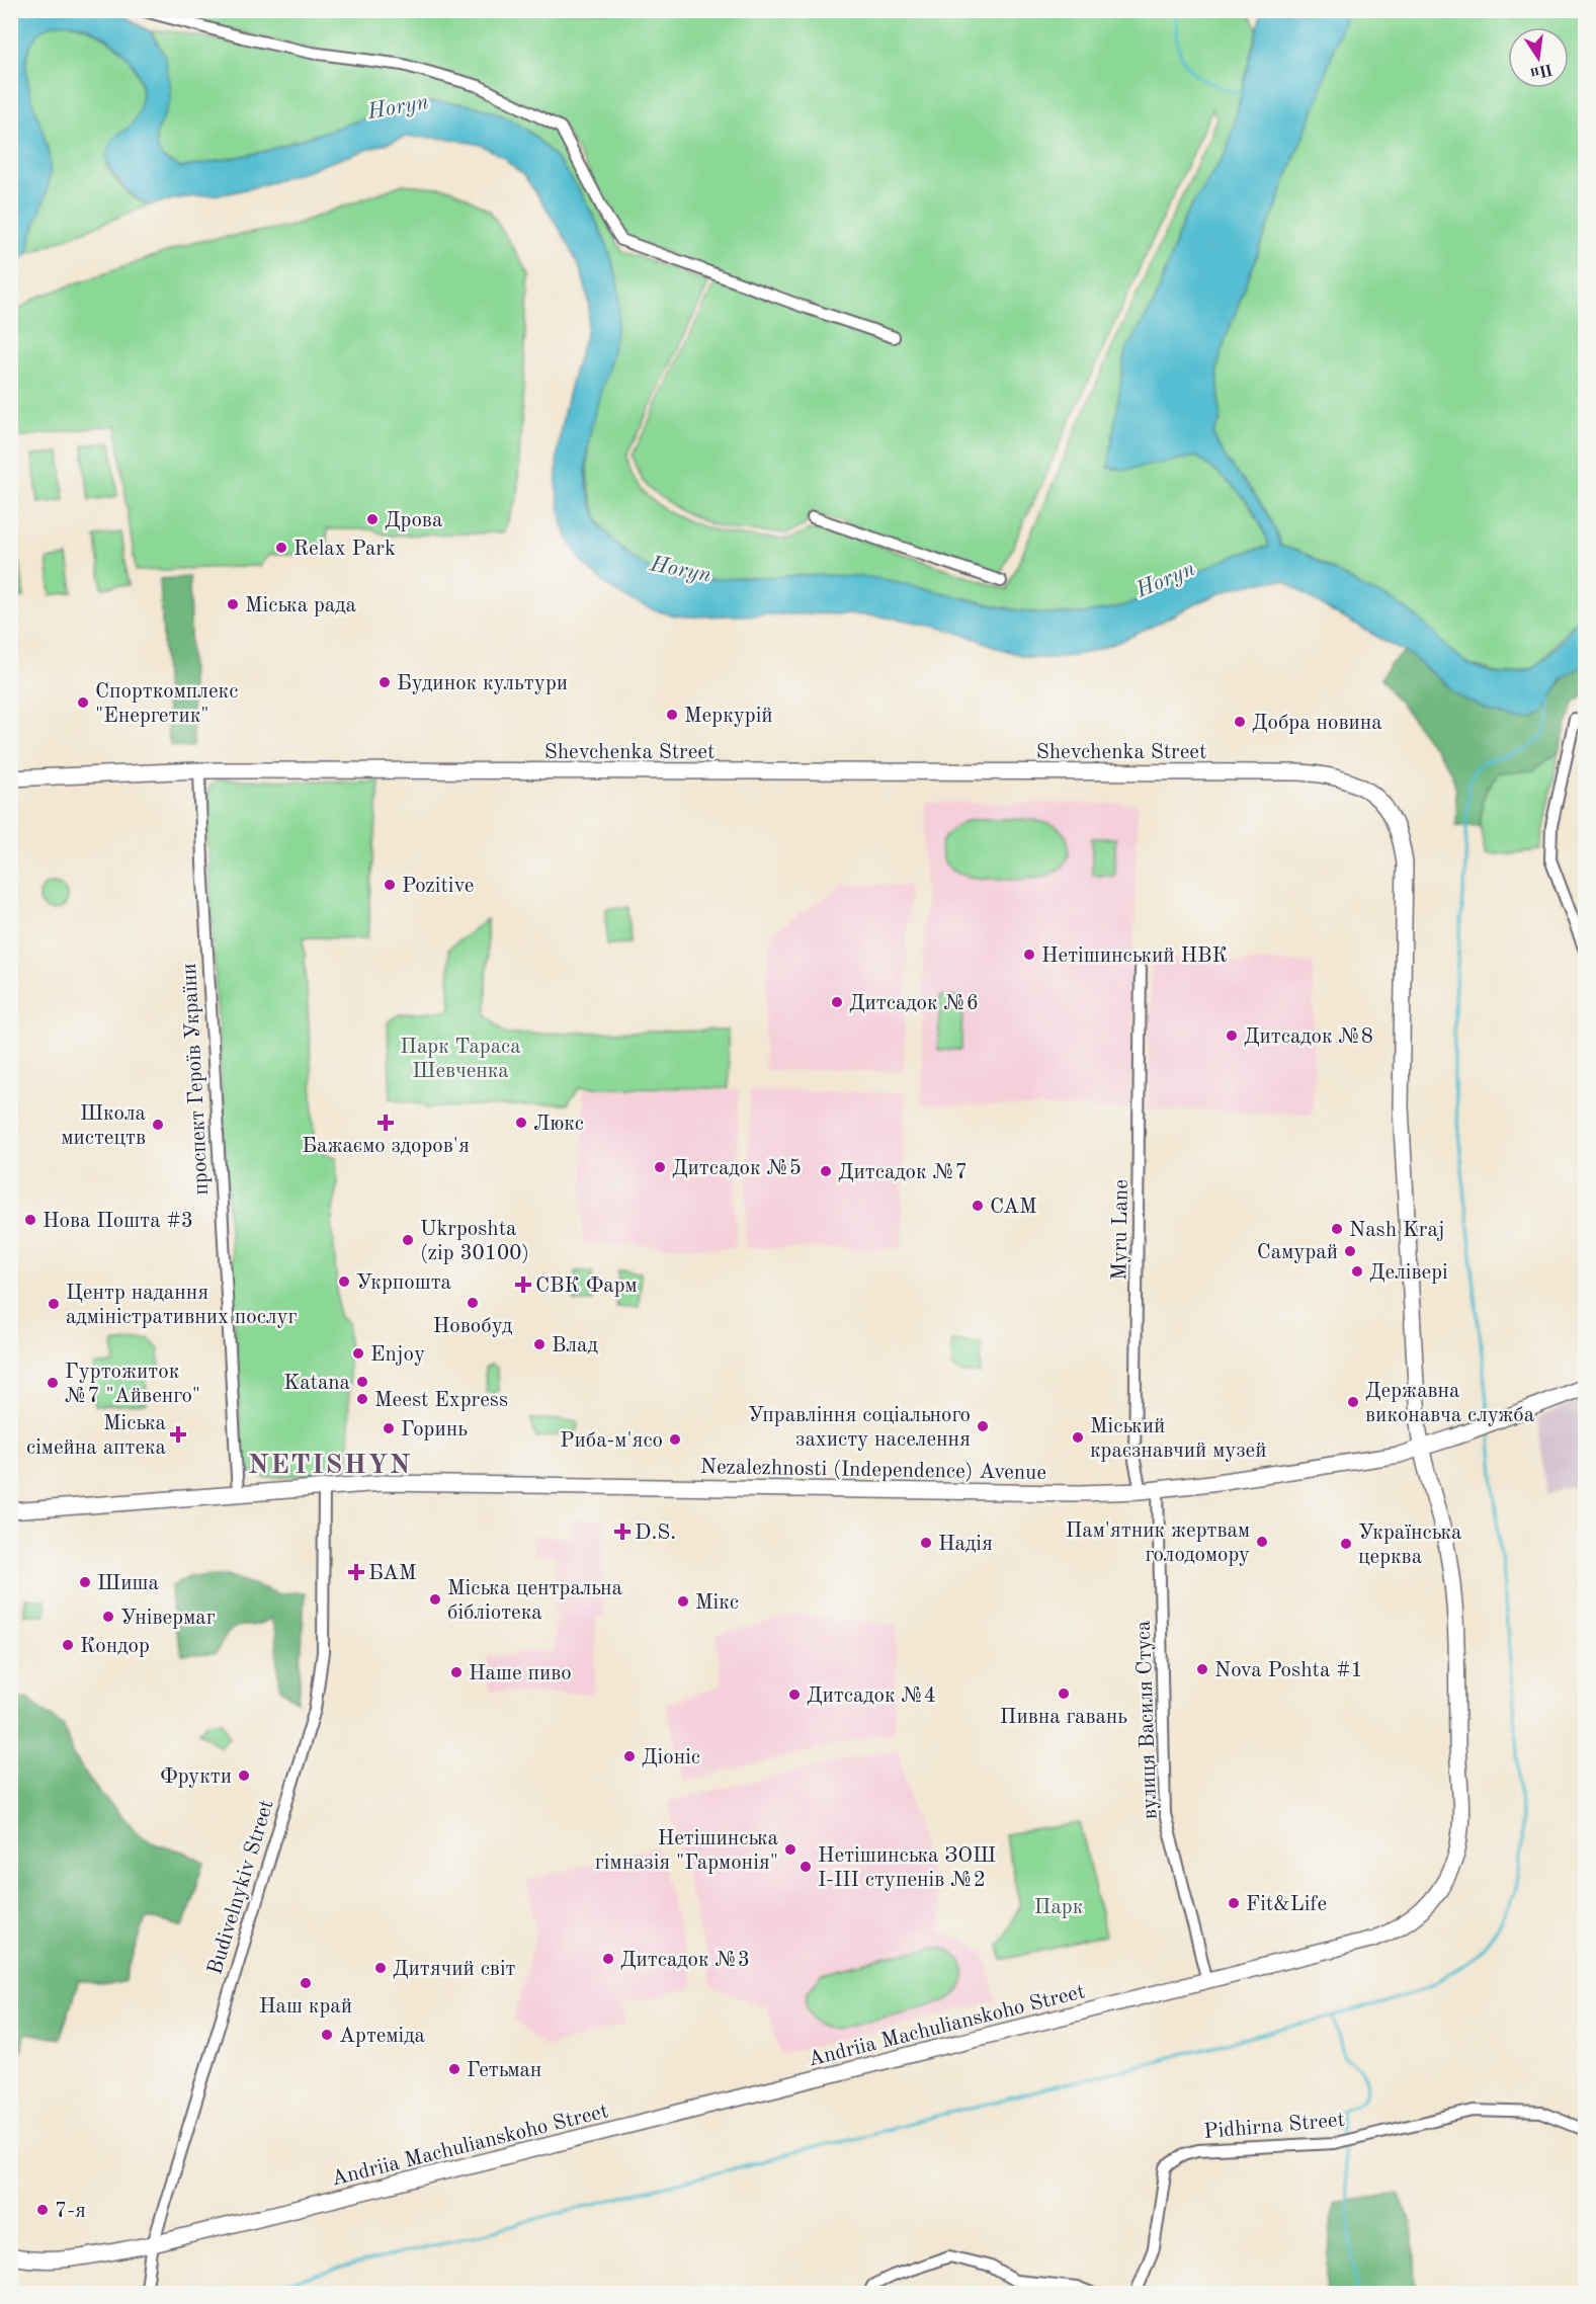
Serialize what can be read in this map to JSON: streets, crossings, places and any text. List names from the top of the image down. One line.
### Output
{"streets":{"street":["Shevchenka Street","проспект Героїв України","Myru Lane","Nezalezhnosti (Independence) Avenue","вулиця Василя Стуса","Budivelnykiv Street","Andriia Machulianskoho Street","Pidhirna Street"]},"crossings":[["Shevchenka Street","проспект Героїв України"],["Shevchenka Street","Nezalezhnosti (Independence) Avenue"],["Shevchenka Street","Andriia Machulianskoho Street"],["проспект Героїв України","Nezalezhnosti (Independence) Avenue"],["Myru Lane","Nezalezhnosti (Independence) Avenue"],["Nezalezhnosti (Independence) Avenue","вулиця Василя Стуса"],["Nezalezhnosti (Independence) Avenue","Budivelnykiv Street"],["Nezalezhnosti (Independence) Avenue","Andriia Machulianskoho Street"],["вулиця Василя Стуса","Andriia Machulianskoho Street"],["Budivelnykiv Street","Andriia Machulianskoho Street"]],"districts":["NETISHYN"],"water":["Horyn"],"parks":["Парк Тараса Шевченка","Парк"],"places":{"other":["Дрова","Relax Park","Міська рада","Будинок культури","Спорткомплекс \"Енергетик\"","Меркурій","Добра новина","Pozitive","Нетішинський НВК","Дитсадок №6","Дитсадок №8","Люкс","Школа мистецтв","Дитсадок №5","Дитсадок №7","САМ","Нова Пошта #3","Nash Kraj","Ukrposhta (zip 30100)","Самурай","Делівері","Укрпошта","Новобуд","Центр надання адміністративних послуг","Влад","Enjoy","Katana","Гуртожиток №7 \"Айвенго\"","Meest Express","Державна виконавча служба","Управління соціального захисту населення","Горинь","Міський краєзнавчий музей","Риба-м'ясо","Пам'ятник жертвам голодомору","Надія","Українська церква","Шиша","Міська центральна бібліотека","Мікс","Універмаг","Кондор","Nova Poshta #1","Наше пиво","Пивна гавань","Дитсадок №4","Діоніс","Фрукти","Нетішинська гімназія \"Гармонія\"","Нетішинська ЗОШ І-ІІІ ступенів №2","Fit&Life","Дитсадок №3","Дитячий світ","Наш край","Артеміда","Гетьман","7-я"],"health":["Бажаємо здоров'я","СВК Фарм","Міська сімейна аптека","D.S.","БАМ"]},"north":"bottom"}
